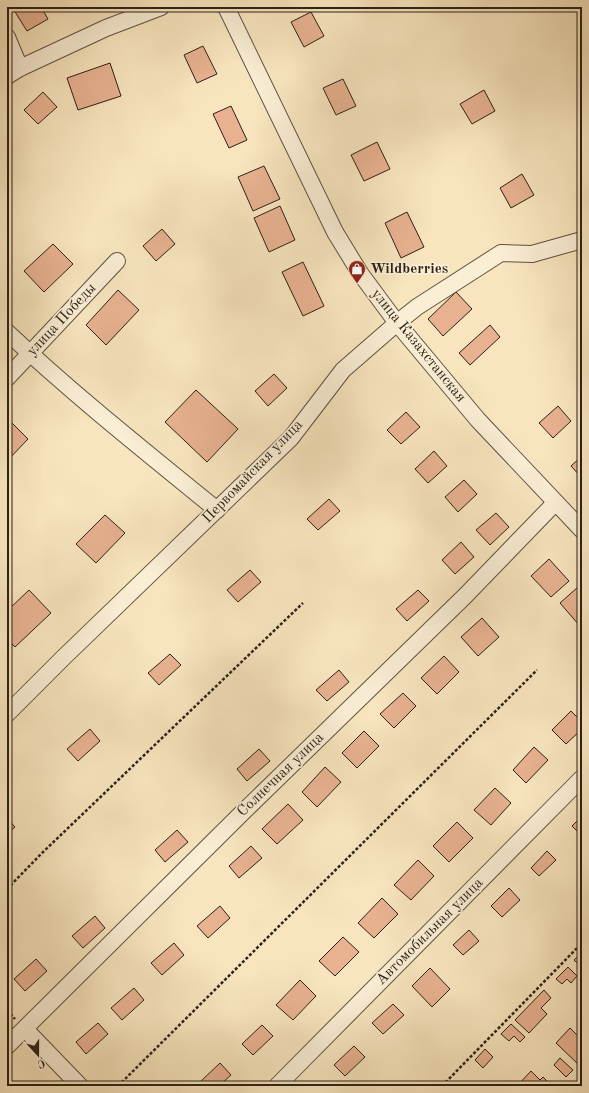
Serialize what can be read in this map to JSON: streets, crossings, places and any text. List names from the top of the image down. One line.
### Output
{"streets":{"street":["улица Победы","улица Казахстанская","Первомайская улица","Солнечная улица","Автомобильная улица"]},"crossings":[["улица Казахстанская","Первомайская улица"],["улица Казахстанская","Солнечная улица"]],"places":{"shop":["Wildberries"]},"north":"bottom"}
